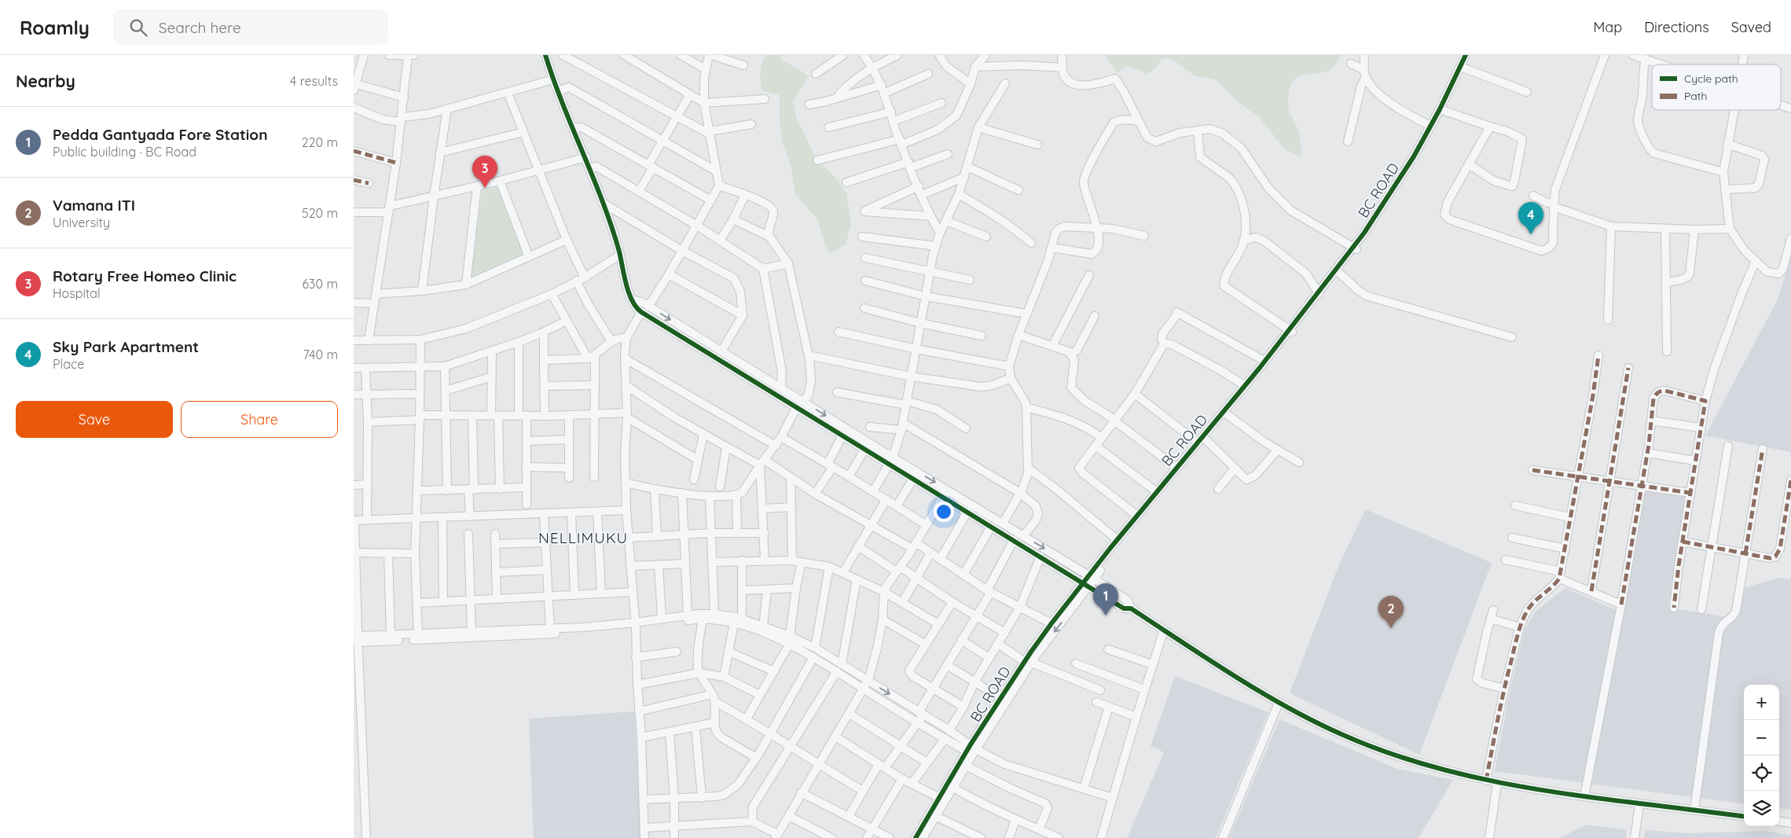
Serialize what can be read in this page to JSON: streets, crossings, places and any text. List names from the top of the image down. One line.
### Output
{"streets":{"street":["BC ROAD"]},"districts":["NELLIMUKU"],"legend":["Cycle path","Path"],"page":{"header":"Roamly","search":"Search here","nav":["Map","Directions","Saved"],"heading":["Nearby","4 results"],"list":[{"mark":"1","name":"Pedda Gantyada Fore Station","note":"Public building · BC Road","value":"220 m"},{"mark":"2","name":"Vamana ITI","note":"University","value":"520 m"},{"mark":"3","name":"Rotary Free Homeo Clinic","note":"Hospital","value":"630 m"},{"mark":"4","name":"Sky Park Apartment","note":"Place","value":"740 m"}],"pins":["3","4","1","2"],"buttons":["Save","Share"],"map_buttons":["+","−"]}}
